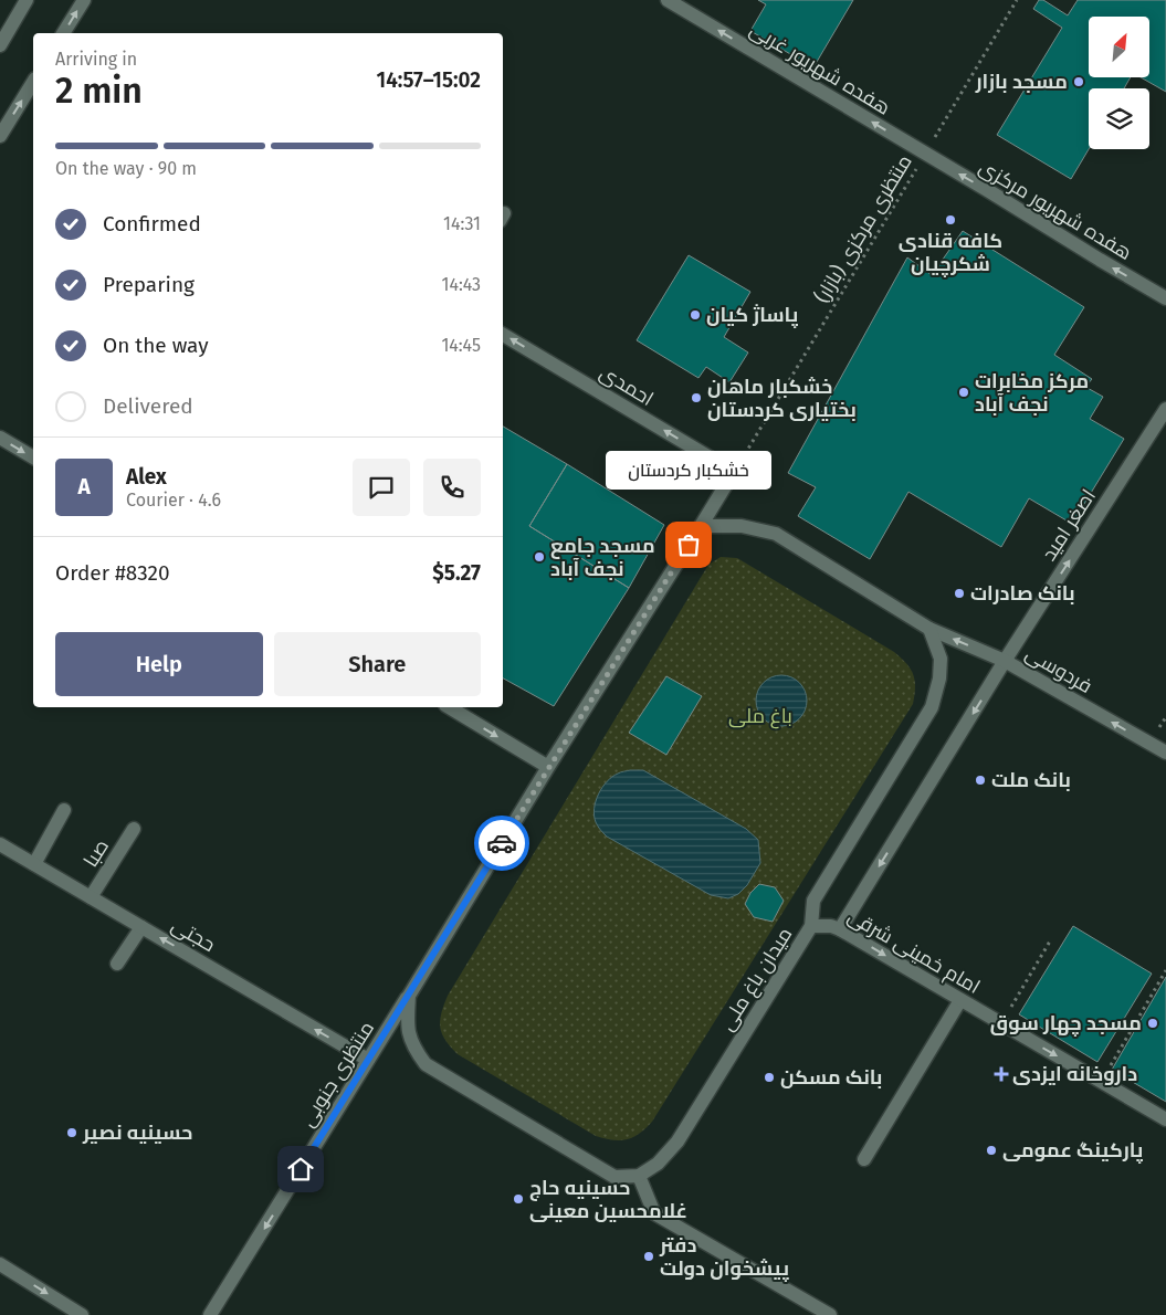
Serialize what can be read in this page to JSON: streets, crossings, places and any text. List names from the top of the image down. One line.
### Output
{"streets":{"street":["هفده شهریور غربی","هفده شهریور مرکزی","احمدی","اصغر امید","فردوسی","صبا","حجتی","امام خمینی شرقی","میدان باغ ملی","منتظری جنوبی"],"path":["منتظری مرکزی (بازار)"]},"crossings":[["هفده شهریور غربی","هفده شهریور مرکزی"],["هفده شهریور غربی","منتظری مرکزی (بازار)"],["هفده شهریور مرکزی","منتظری مرکزی (بازار)"],["منتظری مرکزی (بازار)","احمدی"],["اصغر امید","فردوسی"],["اصغر امید","امام خمینی شرقی"],["فردوسی","میدان باغ ملی"],["صبا","حجتی"],["حجتی","منتظری جنوبی"],["امام خمینی شرقی","میدان باغ ملی"]],"one_way":["هفده شهریور غربی","هفده شهریور مرکزی","احمدی","فردوسی","حجتی","امام خمینی شرقی","منتظری جنوبی"],"parks":["باغ ملی"],"places":{"other":["مسجد بازار","کافه قنادی شکرچیان","پاساژ کیان","مرکز مخابرات نجف آباد","خشکبار ماهان بختیاری کردستان","خشکبار کردستان","مسجد جامع نجف آباد","بانک صادرات","بانک ملت","مسجد چهار سوق","بانک مسکن","حسینیه نصیر","پارکینگ عمومی","حسینیه حاج غلامحسین معینی","دفتر پیشخوان دولت"],"health":["داروخانه ایزدی"]},"north":"top right","page":{"heading":["2 min","Arriving in","14:57–15:02"],"panel":["Alex","Courier · 4.6","Order #8320","$5.27"],"bar":"On the way · 90 m","list":[["Confirmed","14:31"],["Preparing","14:43"],["On the way","14:45"],"Delivered"],"bubble":"خشکبار کردستان","round":"A","buttons":["Help","Share"]}}
